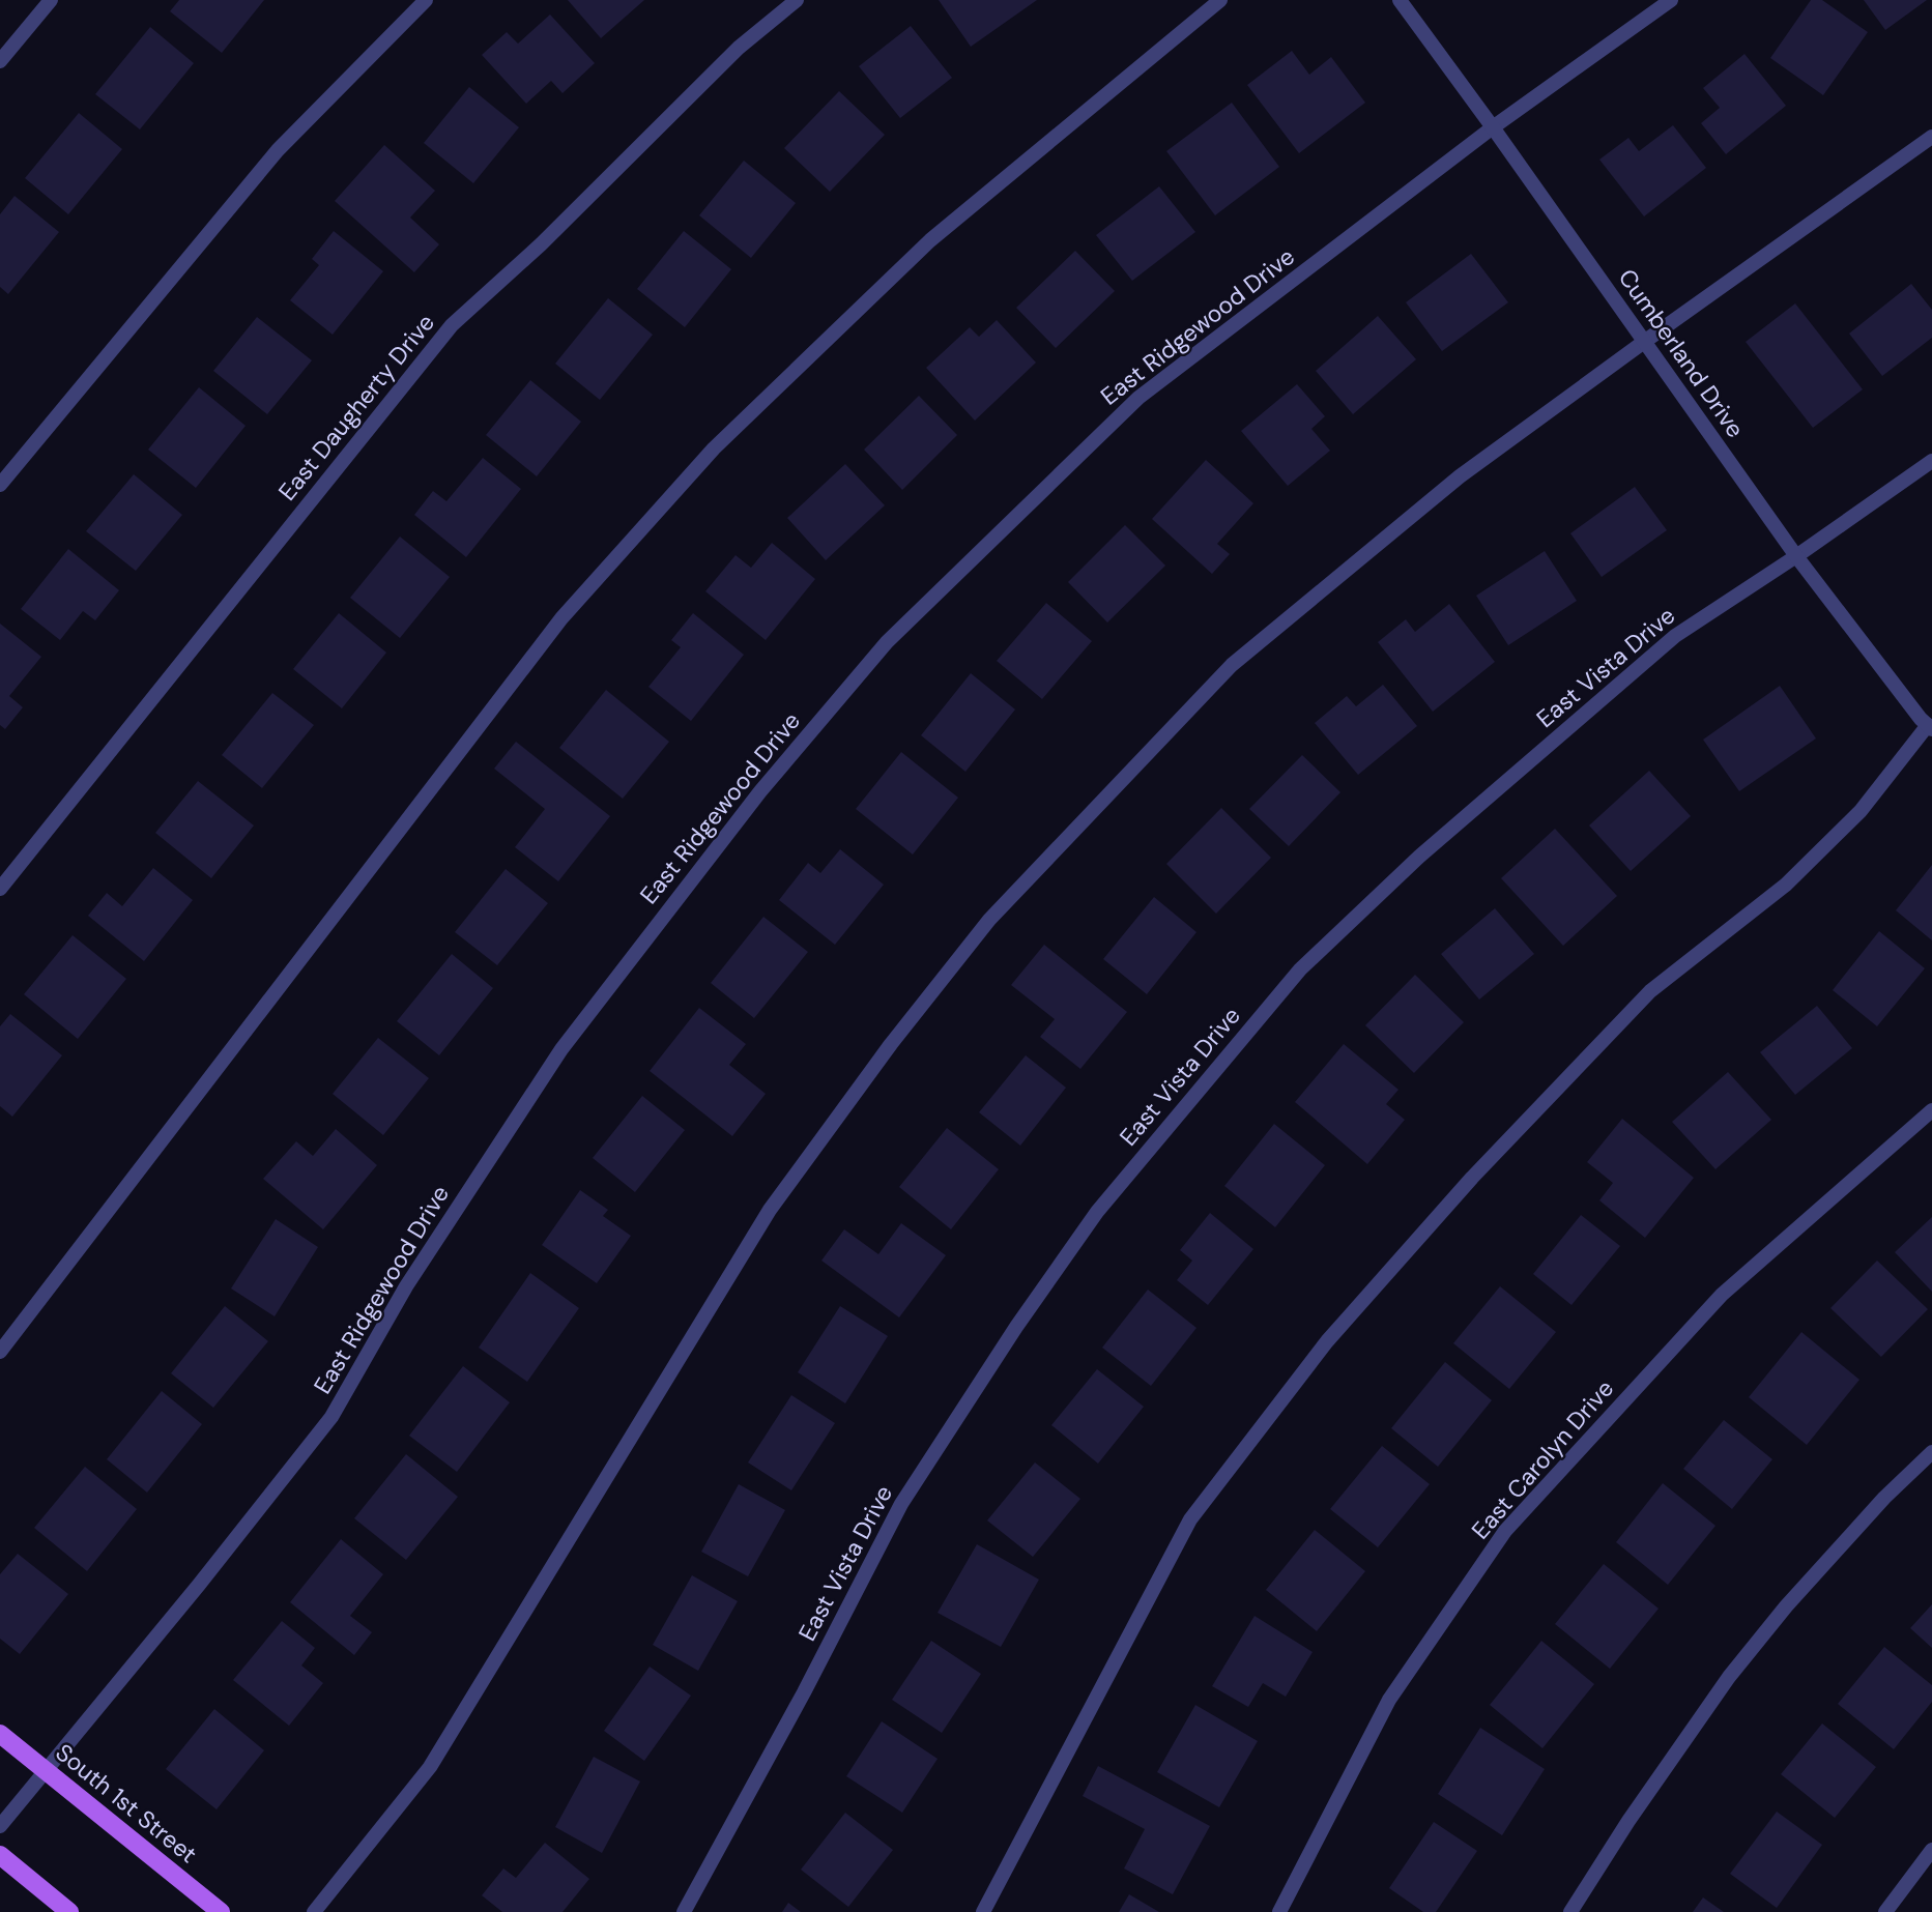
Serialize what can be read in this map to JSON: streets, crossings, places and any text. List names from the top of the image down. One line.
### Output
{"streets":{"main road":["South 1st Street"],"street":["East Ridgewood Drive","Cumberland Drive","East Daugherty Drive","East Vista Drive","East Carolyn Drive"]},"crossings":[["East Ridgewood Drive","Cumberland Drive"],["East Ridgewood Drive","South 1st Street"],["Cumberland Drive","East Vista Drive"]]}
